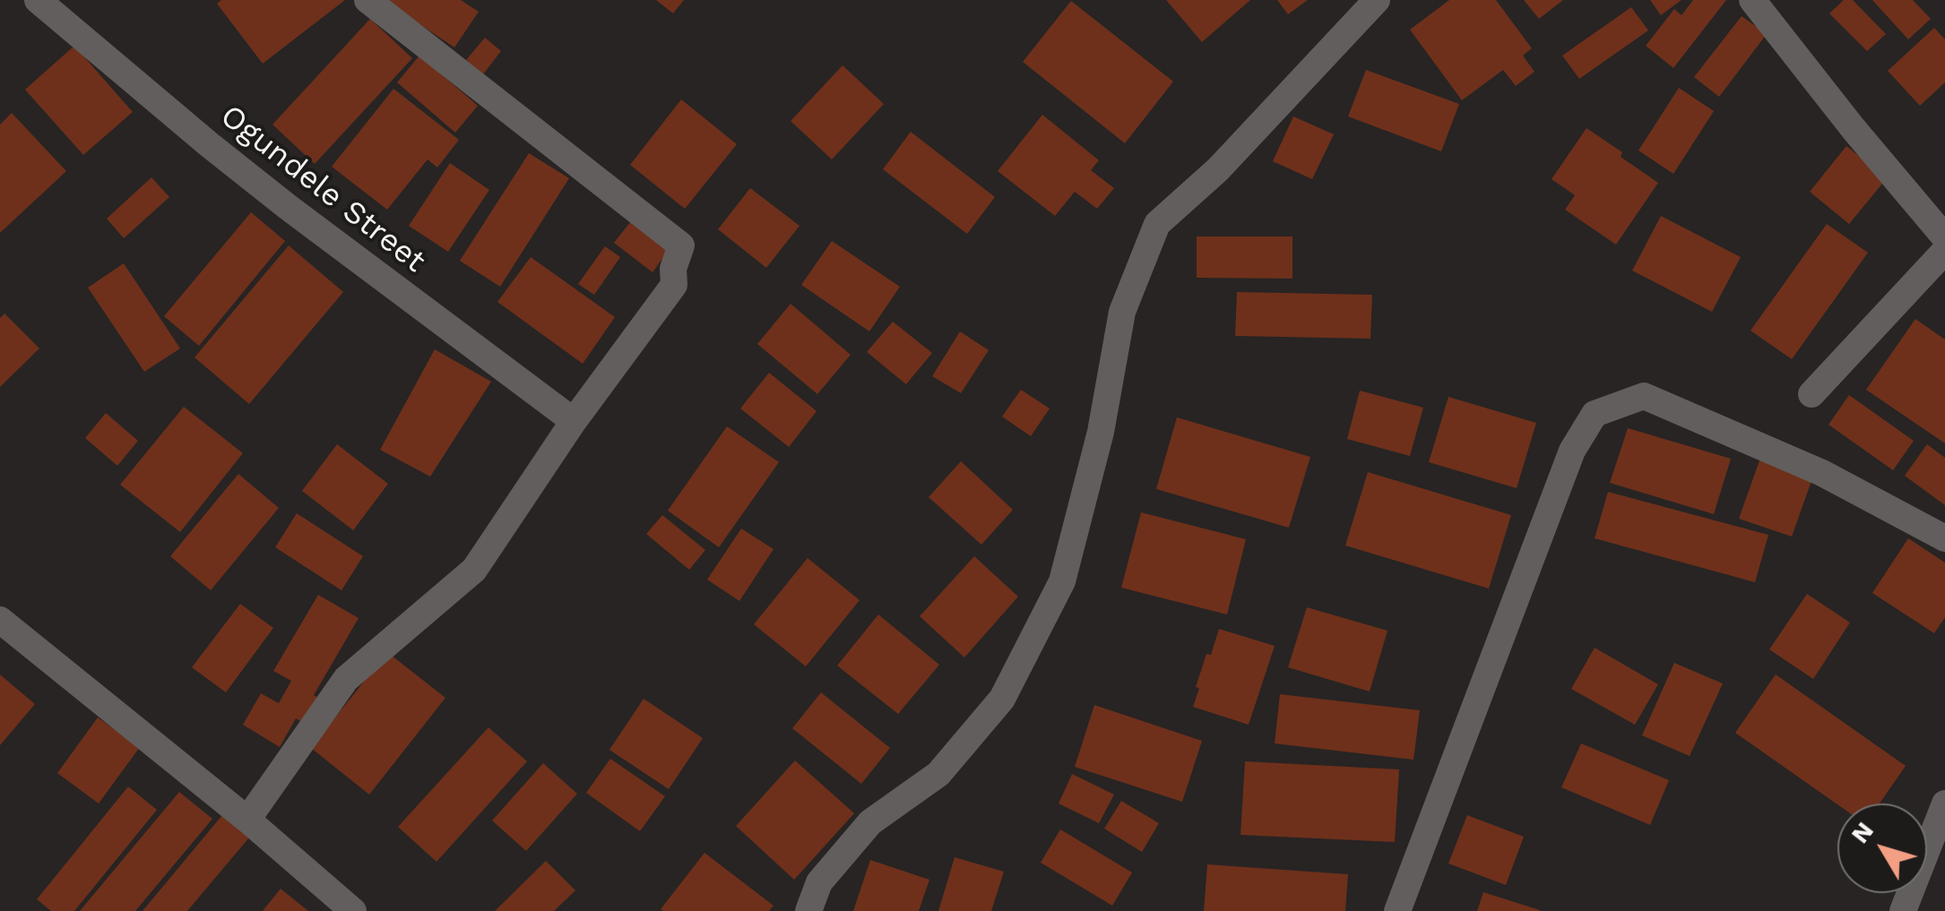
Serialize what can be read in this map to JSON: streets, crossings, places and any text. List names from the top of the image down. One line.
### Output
{"streets":{"street":["Ogundele Street"]},"north":"top left"}
